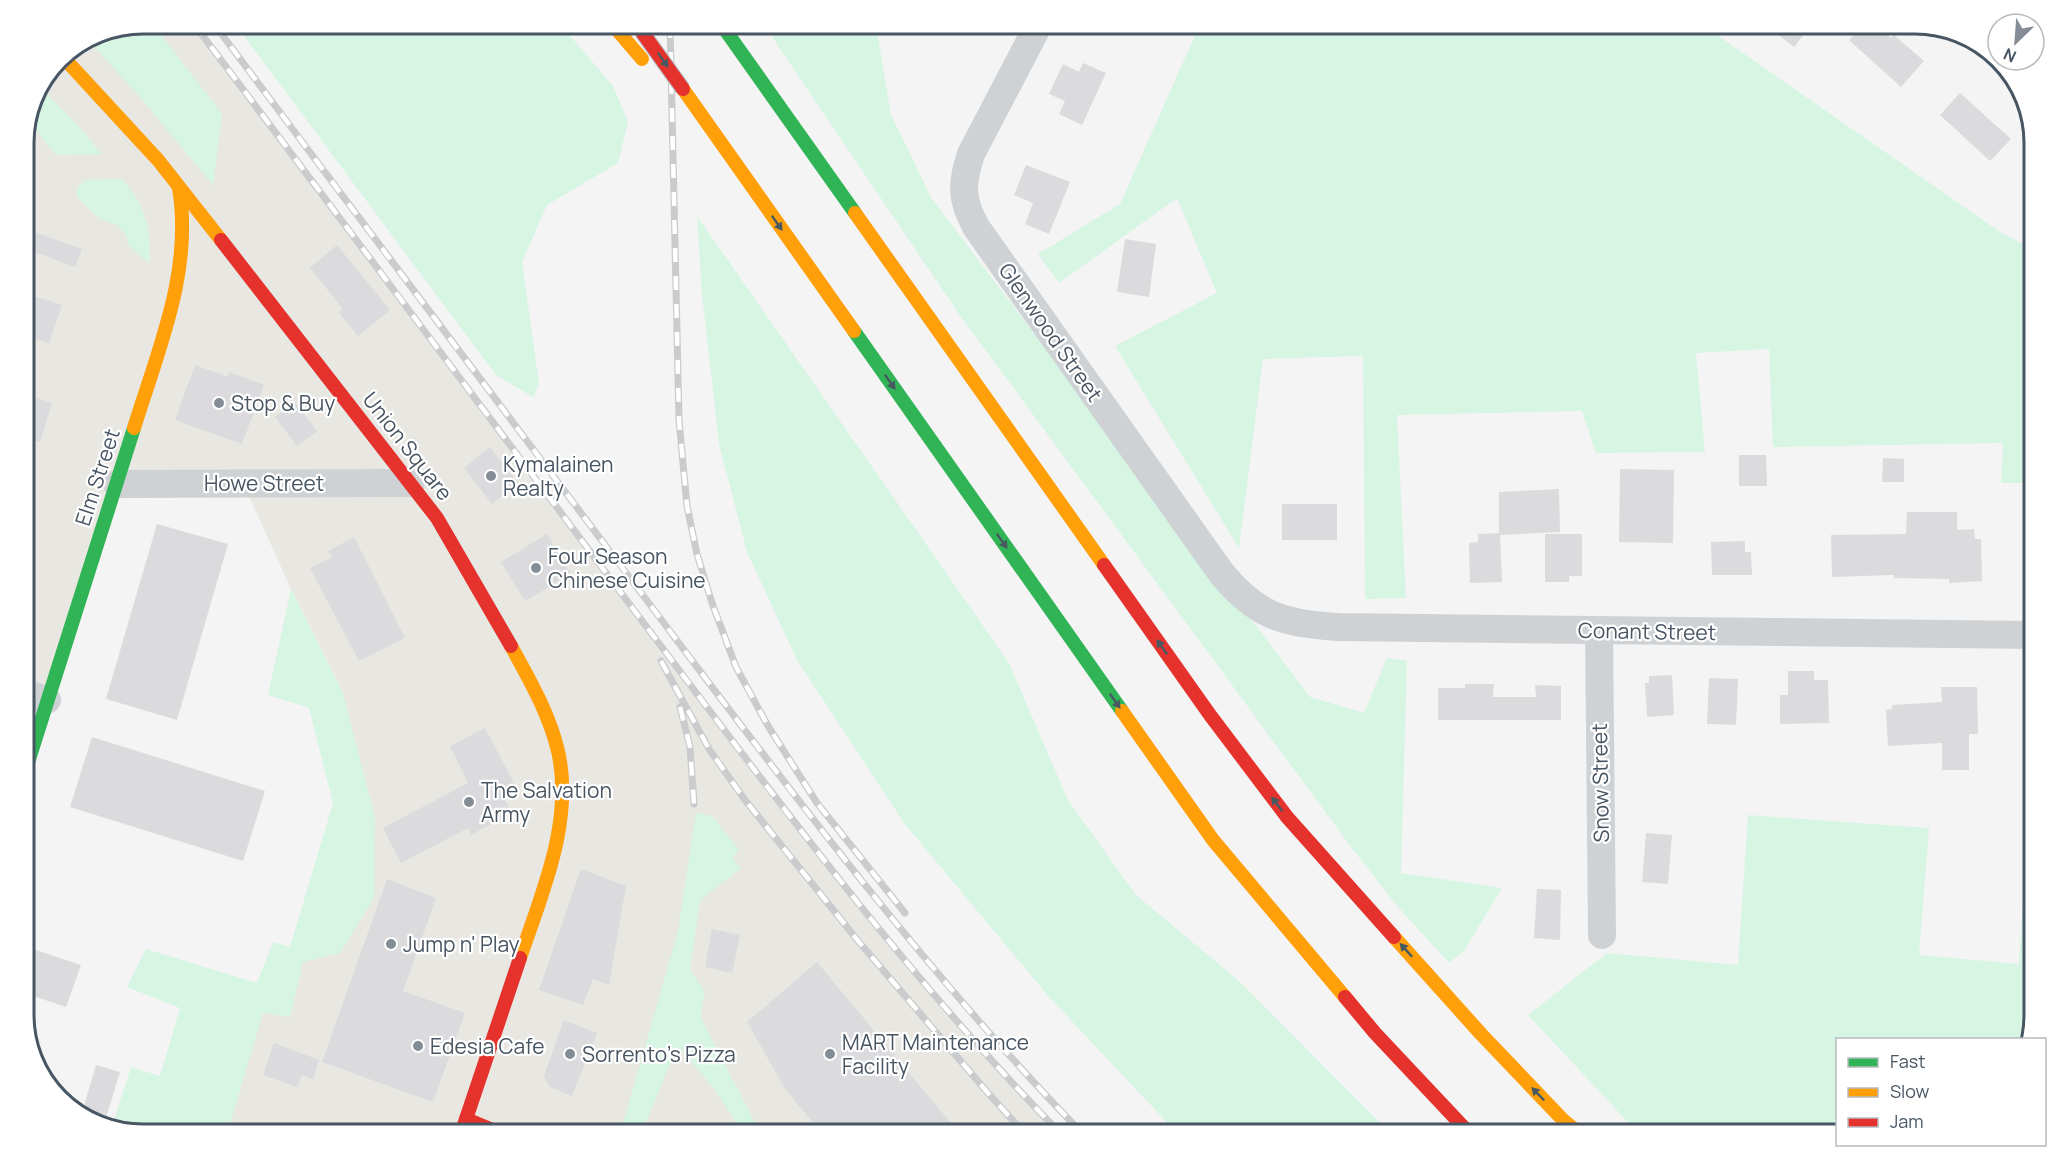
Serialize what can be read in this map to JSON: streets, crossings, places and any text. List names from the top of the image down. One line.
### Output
{"streets":{"main road":["Union Square","Elm Street"],"street":["Glenwood Street","Howe Street","Conant Street","Snow Street"]},"crossings":[["Glenwood Street","Conant Street"],["Union Square","Elm Street"],["Union Square","Howe Street"],["Elm Street","Howe Street"],["Conant Street","Snow Street"]],"places":["Stop & Buy","Kymalainen Realty","Four Season Chinese Cuisine","The Salvation Army","Jump n' Play","Edesia Cafe","Sorrento's Pizza","MART Maintenance Facility"],"legend":["Fast","Slow","Jam"],"north":"bottom left"}
